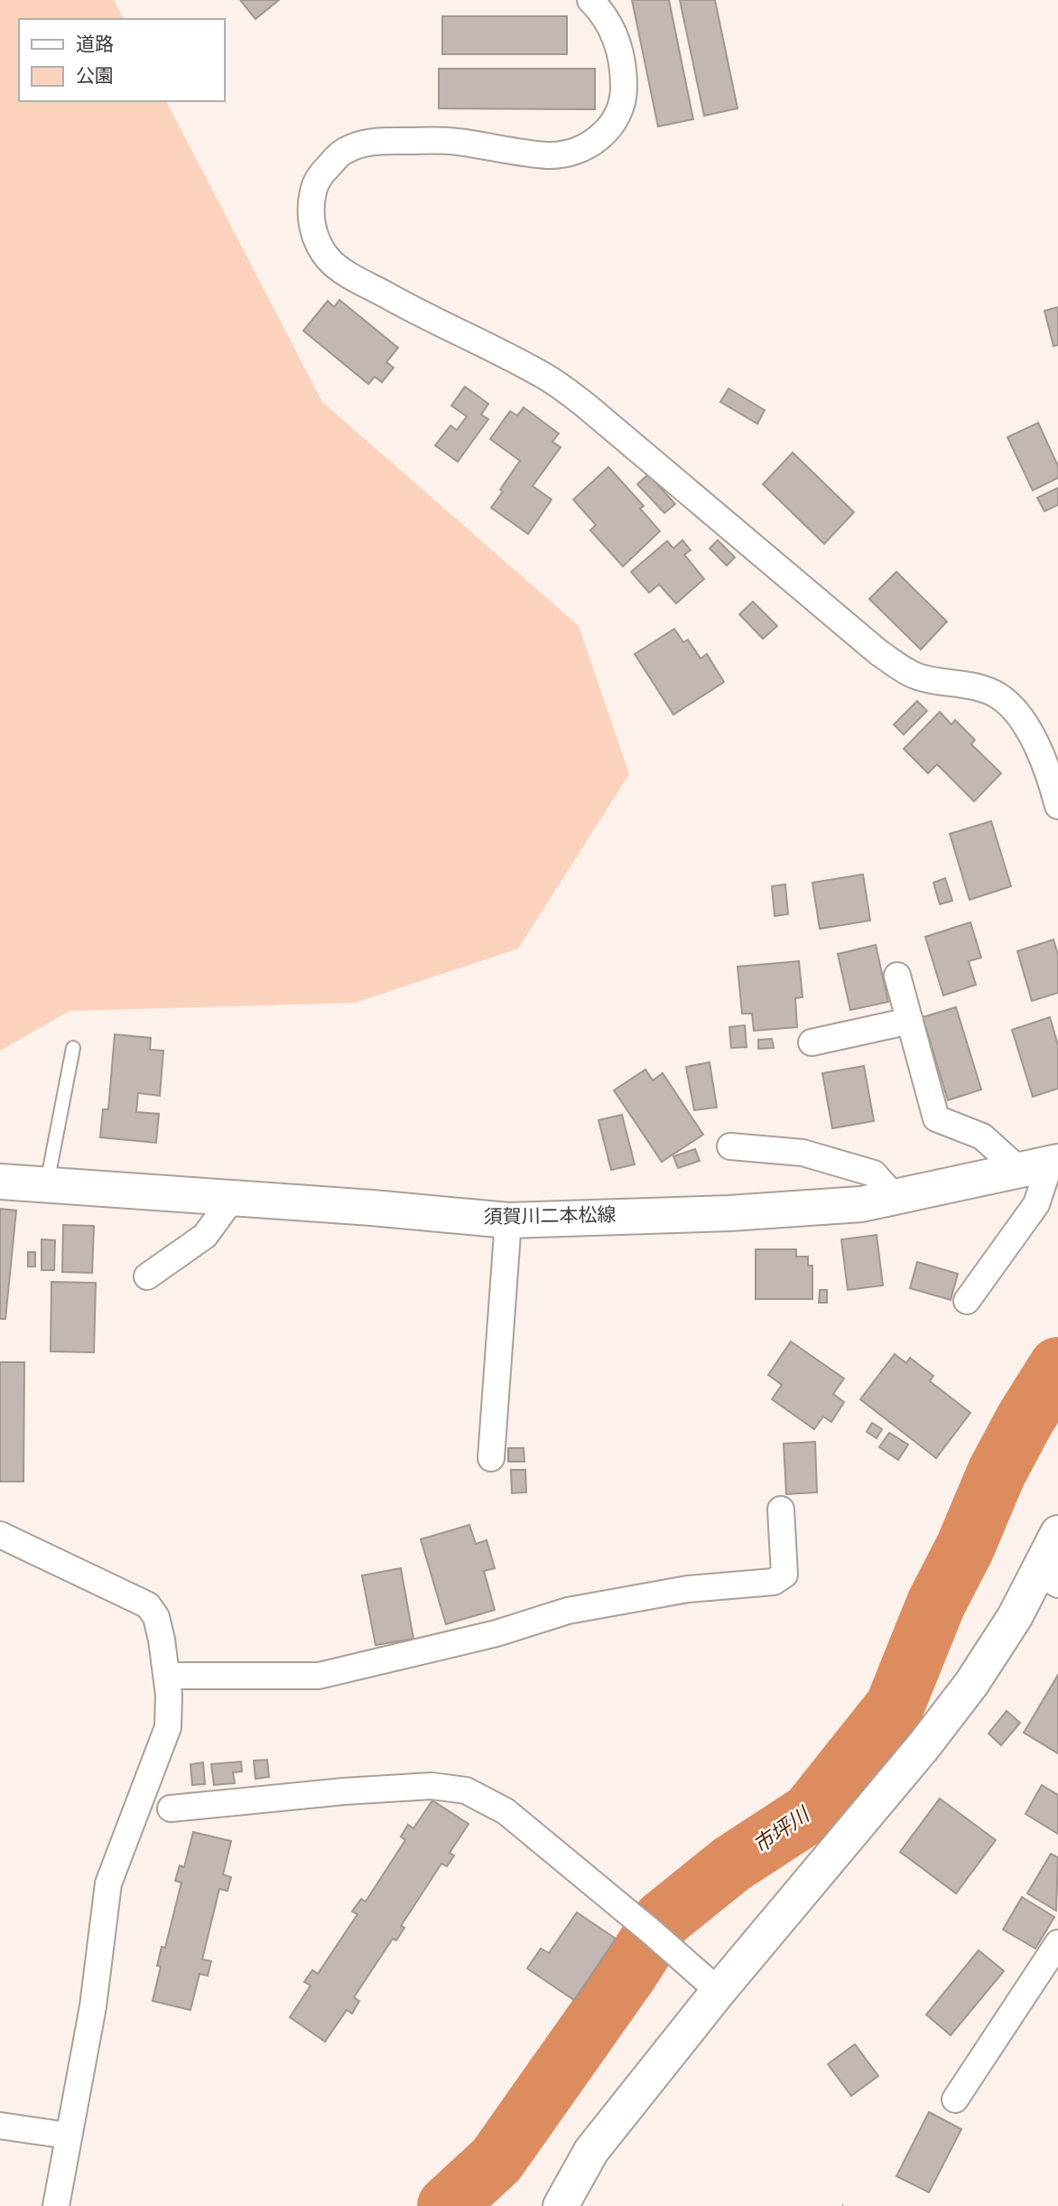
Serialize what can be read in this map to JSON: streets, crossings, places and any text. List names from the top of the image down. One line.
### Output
{"streets":{"main road":["須賀川二本松線"]},"water":["市坪川"],"legend":["道路","公園"]}
